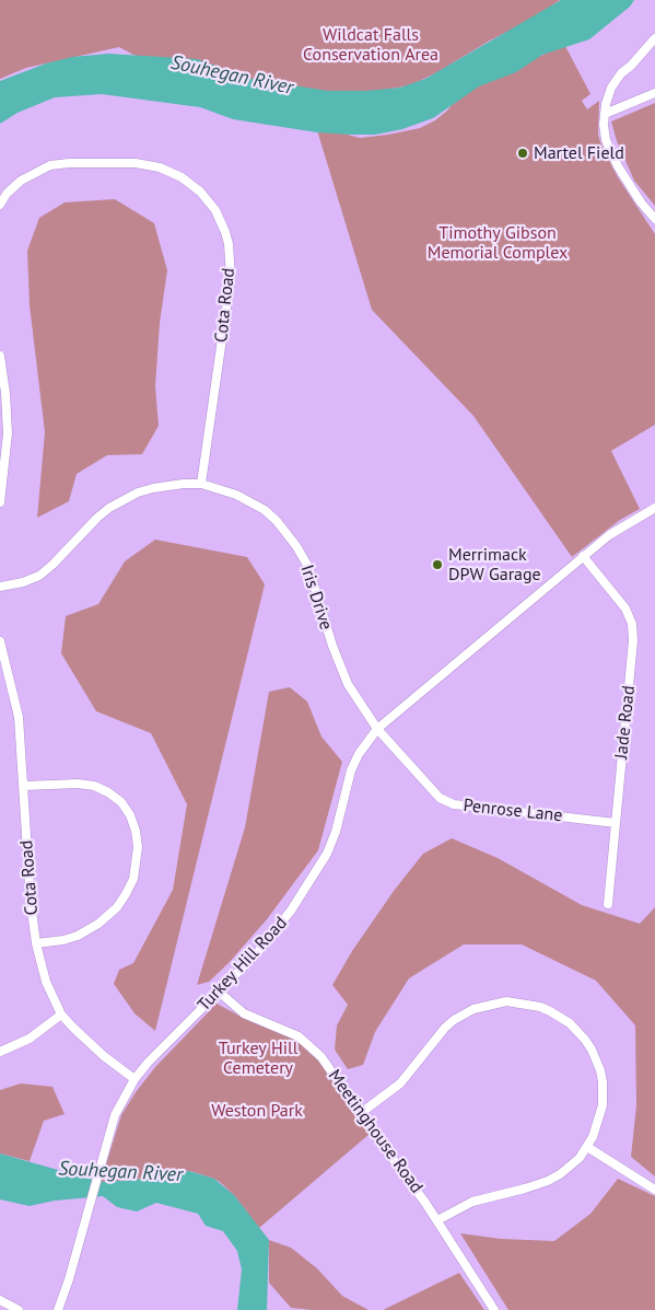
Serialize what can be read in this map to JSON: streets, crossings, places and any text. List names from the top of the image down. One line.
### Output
{"streets":{"street":["Cota Road","Iris Drive","Jade Road","Penrose Lane","Turkey Hill Road","Meetinghouse Road"]},"crossings":[["Cota Road","Iris Drive"],["Cota Road","Turkey Hill Road"],["Iris Drive","Penrose Lane"],["Iris Drive","Turkey Hill Road"],["Jade Road","Penrose Lane"],["Jade Road","Turkey Hill Road"],["Penrose Lane","Turkey Hill Road"],["Turkey Hill Road","Meetinghouse Road"]],"water":["Souhegan River"],"parks":["Wildcat Falls Conservation Area","Timothy Gibson Memorial Complex","Turkey Hill Cemetery","Weston Park"],"places":["Martel Field","Merrimack DPW Garage"]}
